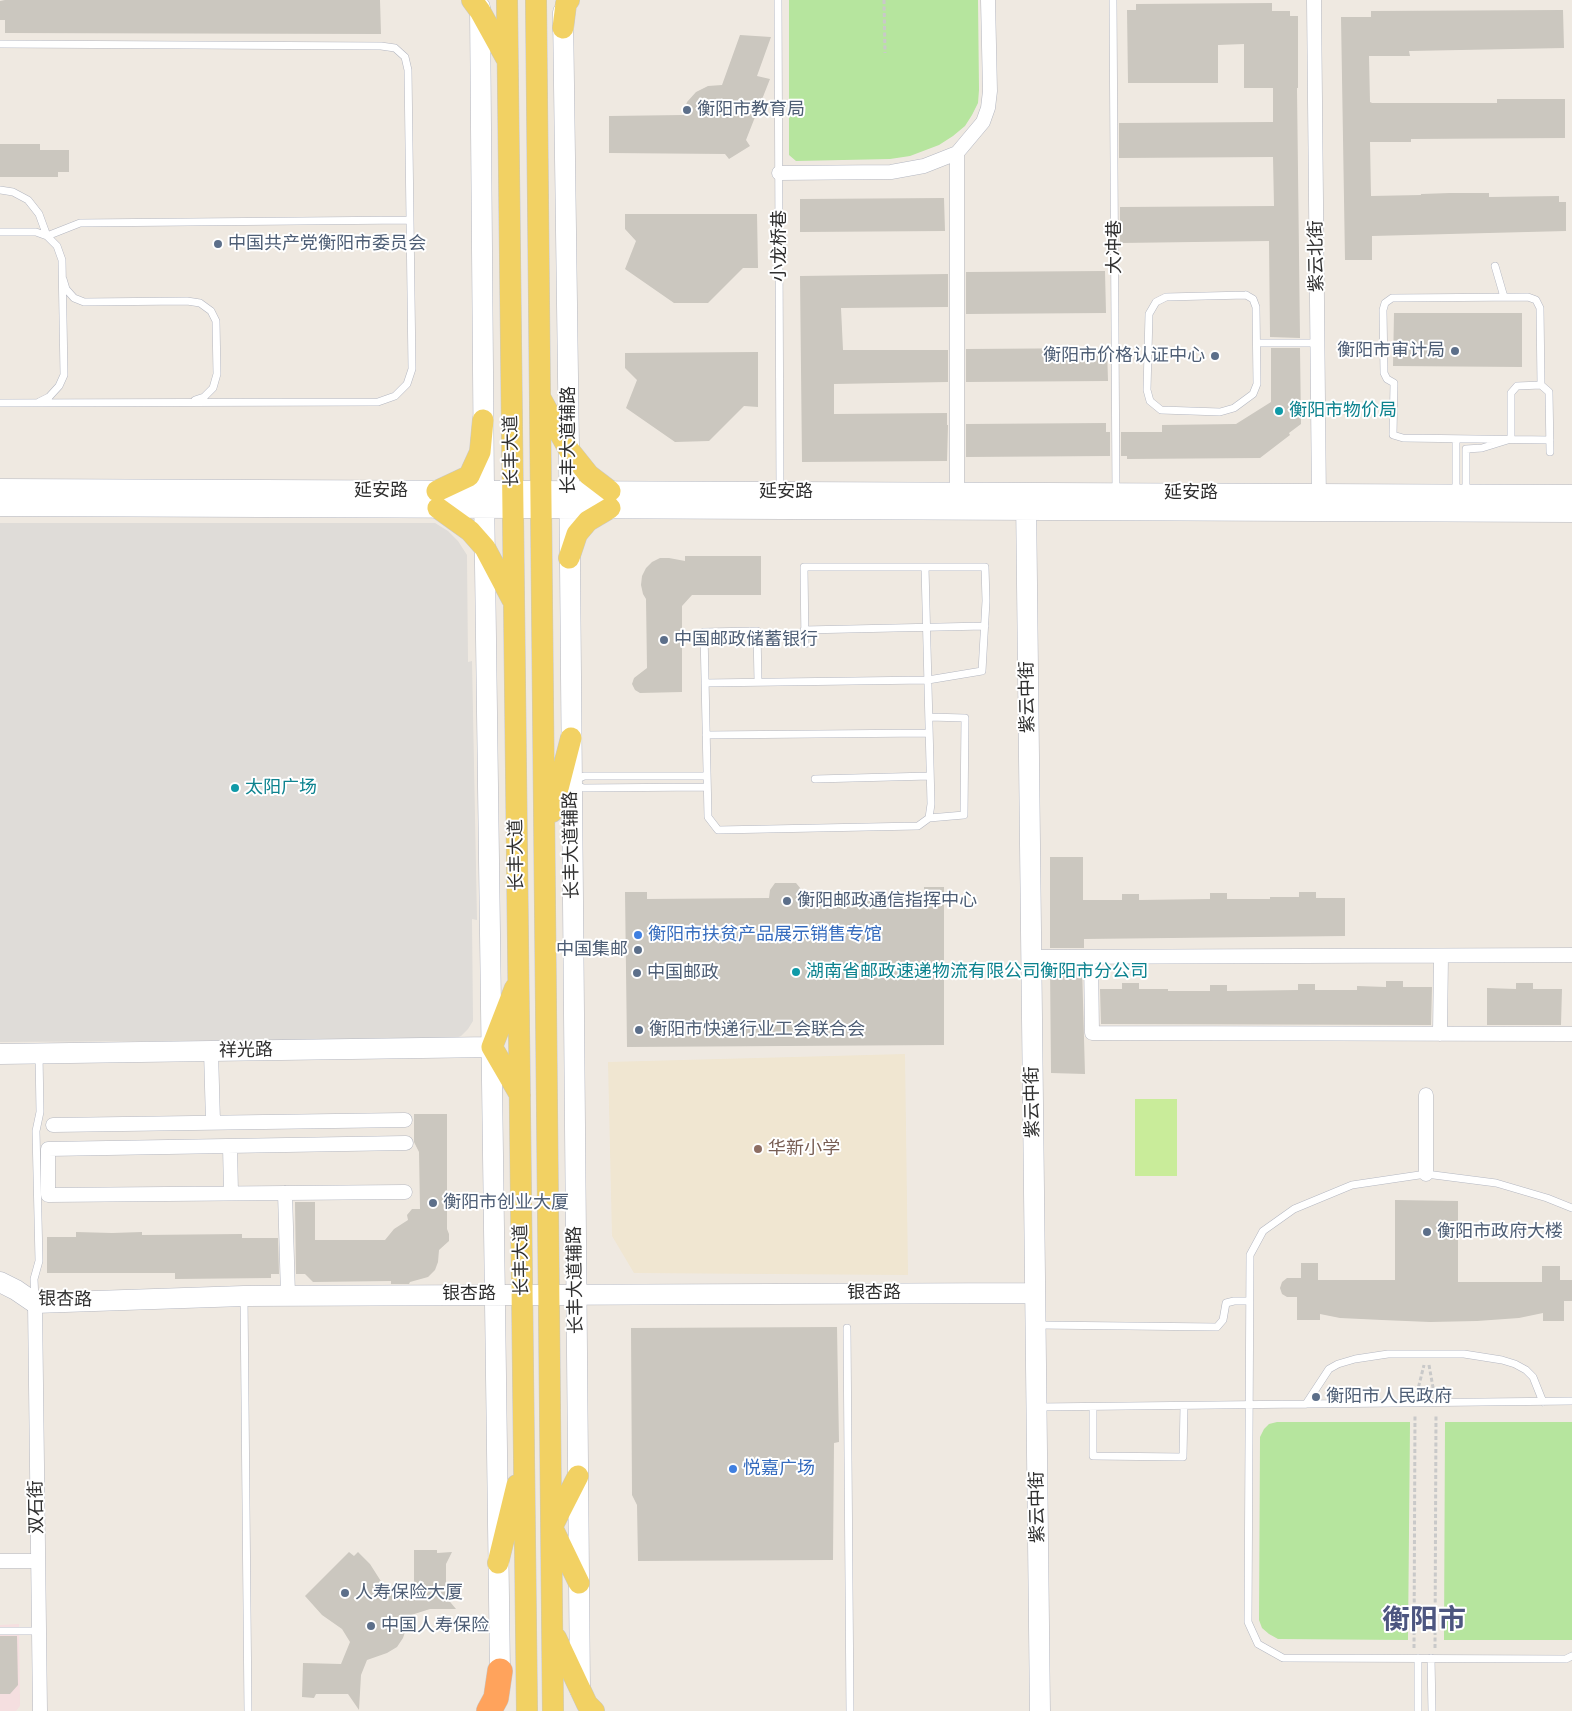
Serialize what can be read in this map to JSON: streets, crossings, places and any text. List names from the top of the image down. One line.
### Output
{"streets":{"main road":["长丰大道辅路","长丰大道","延安路","紫云中街","祥光路","银杏路"],"street":["紫云北街","双石街"],"lane":["小龙桥巷","大冲巷"]},"crossings":[["小龙桥巷","延安路"],["大冲巷","延安路"],["紫云北街","延安路"],["长丰大道辅路","长丰大道"],["长丰大道辅路","延安路"],["长丰大道辅路","银杏路"],["长丰大道","延安路"],["长丰大道","银杏路"],["延安路","紫云中街"],["紫云中街","银杏路"],["银杏路","双石街"]],"districts":["衡阳市"],"places":["衡阳市教育局","中国共产党衡阳市委员会","衡阳市审计局","衡阳市价格认证中心","衡阳市物价局","中国邮政储蓄银行","太阳广场","衡阳邮政通信指挥中心","衡阳市扶贫产品展示销售专馆","中国集邮","湖南省邮政速递物流有限公司衡阳市分公司","中国邮政","衡阳市快递行业工会联合会","华新小学","衡阳市创业大厦","衡阳市政府大楼","衡阳市人民政府","悦嘉广场","人寿保险大厦","中国人寿保险"]}
